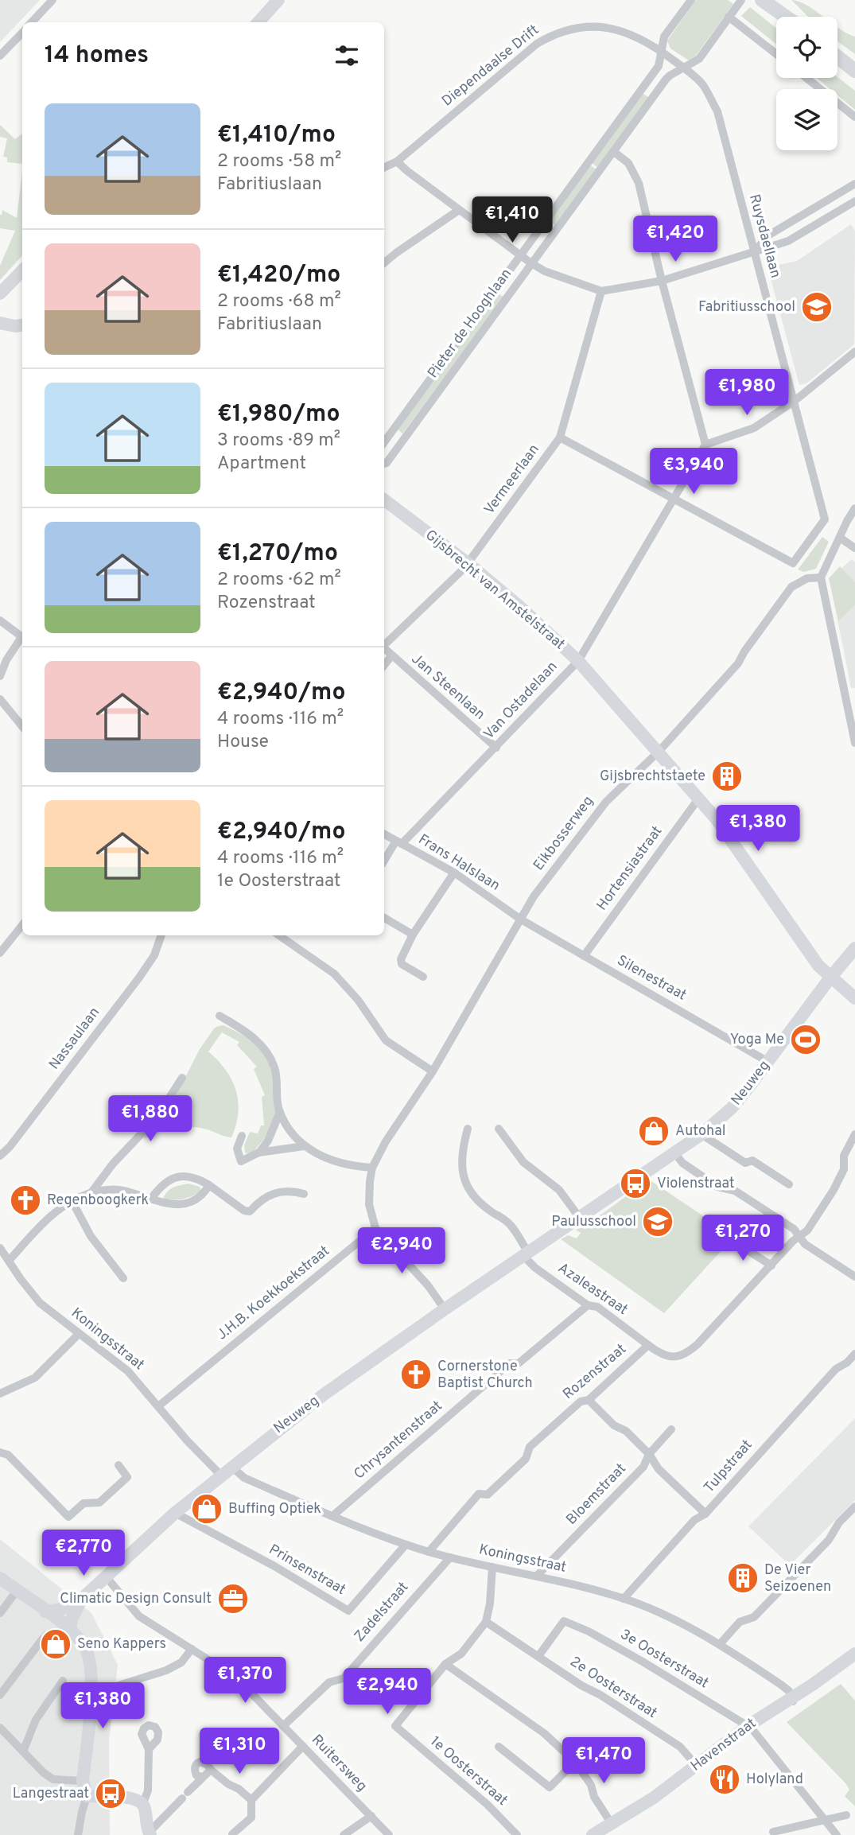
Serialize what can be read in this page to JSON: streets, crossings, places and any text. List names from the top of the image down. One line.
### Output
{"streets":{"street":["Diependaalse Drift","Ruysdaellaan","Pieter de Hooghlaan","Vermeerlaan","Gijsbrecht van Amstelstraat","Jan Steenlaan","Van Ostadelaan","Eikbosserweg","Frans Halslaan","Hortensiastraat","Silenestraat","Nassaulaan","Neuweg","Azaleastraat","J.H.B. Koekkoekstraat","Koningsstraat","Rozenstraat","Chrysantenstraat","Tulpstraat","Bloemstraat","Prinsenstraat","Zadelstraat","3e Oosterstraat","2e Oosterstraat","Havenstraat","Ruitersweg","1e Oosterstraat"]},"crossings":[["Diependaalse Drift","Pieter de Hooghlaan"],["Ruysdaellaan","Pieter de Hooghlaan"],["Ruysdaellaan","Van Ostadelaan"],["Vermeerlaan","Gijsbrecht van Amstelstraat"],["Gijsbrecht van Amstelstraat","Van Ostadelaan"],["Gijsbrecht van Amstelstraat","Eikbosserweg"],["Gijsbrecht van Amstelstraat","Hortensiastraat"],["Gijsbrecht van Amstelstraat","Neuweg"],["Jan Steenlaan","Van Ostadelaan"],["Van Ostadelaan","Frans Halslaan"],["Eikbosserweg","Frans Halslaan"],["Eikbosserweg","Silenestraat"],["Eikbosserweg","J.H.B. Koekkoekstraat"],["Frans Halslaan","Silenestraat"],["Hortensiastraat","Silenestraat"],["Silenestraat","Neuweg"],["Neuweg","Azaleastraat"],["Neuweg","Koningsstraat"],["Neuweg","Prinsenstraat"],["Neuweg","Ruitersweg"],["Azaleastraat","Rozenstraat"],["Azaleastraat","Chrysantenstraat"],["J.H.B. Koekkoekstraat","Koningsstraat"],["Koningsstraat","Rozenstraat"],["Koningsstraat","Chrysantenstraat"],["Koningsstraat","Tulpstraat"],["Koningsstraat","Bloemstraat"],["Koningsstraat","Prinsenstraat"],["Koningsstraat","Zadelstraat"],["Koningsstraat","Havenstraat"],["Koningsstraat","1e Oosterstraat"],["Zadelstraat","Ruitersweg"],["3e Oosterstraat","2e Oosterstraat"],["3e Oosterstraat","Havenstraat"],["2e Oosterstraat","Havenstraat"],["2e Oosterstraat","1e Oosterstraat"]],"places":{"school or university":["Fabritiusschool","Paulusschool"],"building":["Gijsbrechtstaete","De Vier Seizoenen"],"sports":["Yoga Me"],"shop":["Autohal","Buffing Optiek","Seno Kappers"],"bus stop":["Violenstraat","Langestraat"],"church":["Regenboogkerk","Cornerstone Baptist Church"],"office":["Climatic Design Consult"],"restaurant":["Holyland"]},"page":{"heading":"14 homes","list":[{"name":"€1,410/mo","note":"2 rooms · 58 m² · Fabritiuslaan"},{"name":"€1,420/mo","note":"2 rooms · 68 m² · Fabritiuslaan"},{"name":"€1,980/mo","note":"3 rooms · 89 m² · Apartment"},{"name":"€1,270/mo","note":"2 rooms · 62 m² · Rozenstraat"},{"name":"€2,940/mo","note":"4 rooms · 116 m² · House"},{"name":"€2,940/mo","note":"4 rooms · 116 m² · 1e Oosterstraat"}],"price":["€1,410","€1,420","€1,980","€3,940","€1,380","€1,880","€1,270","€2,940","€2,770","€1,370","€2,940","€1,380","€1,310","€1,470"]}}
